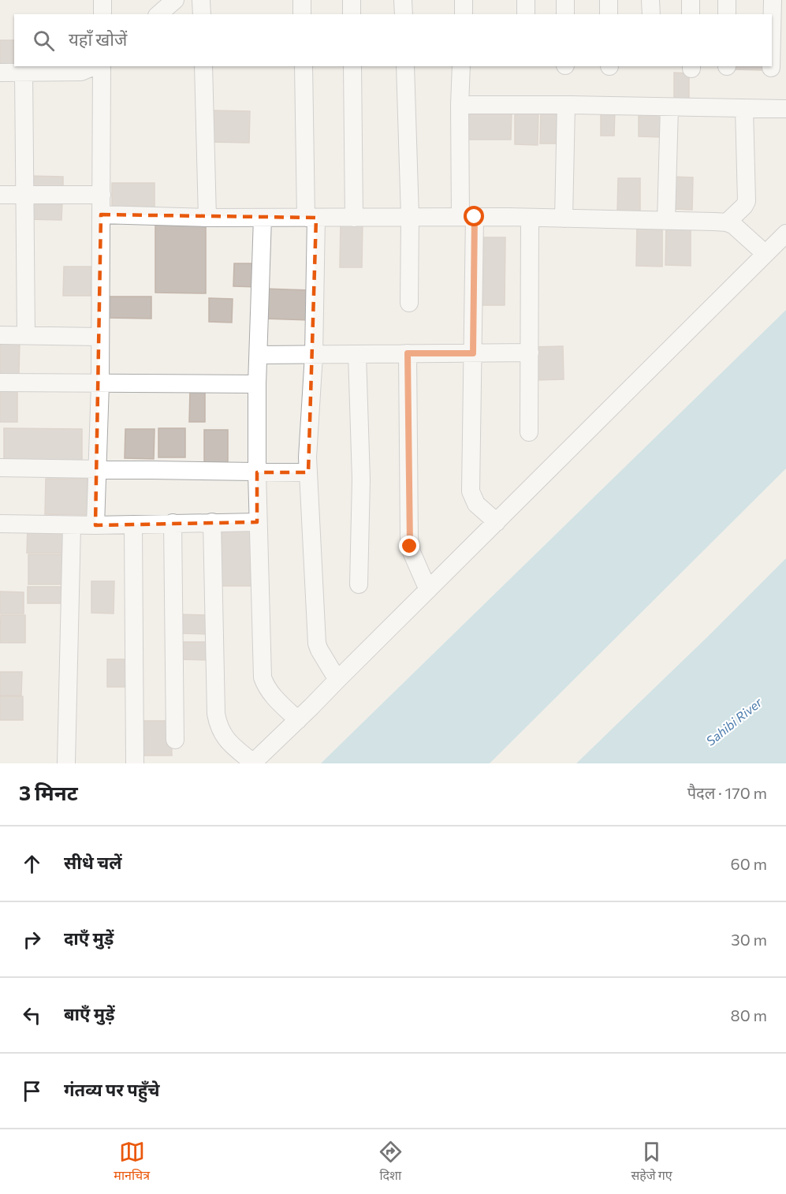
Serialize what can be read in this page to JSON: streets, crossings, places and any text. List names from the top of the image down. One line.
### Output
{"water":["Sahibi River"],"page":{"search":"यहाँ खोजें","heading":["3 मिनट","पैदल · 170 m"],"list":[["सीधे चलें","60 m"],["दाएँ मुड़ें","30 m"],["बाएँ मुड़ें","80 m"],"गंतव्य पर पहुँचे"],"nav":["मानचित्र","दिशा","सहेजे गए"]}}
